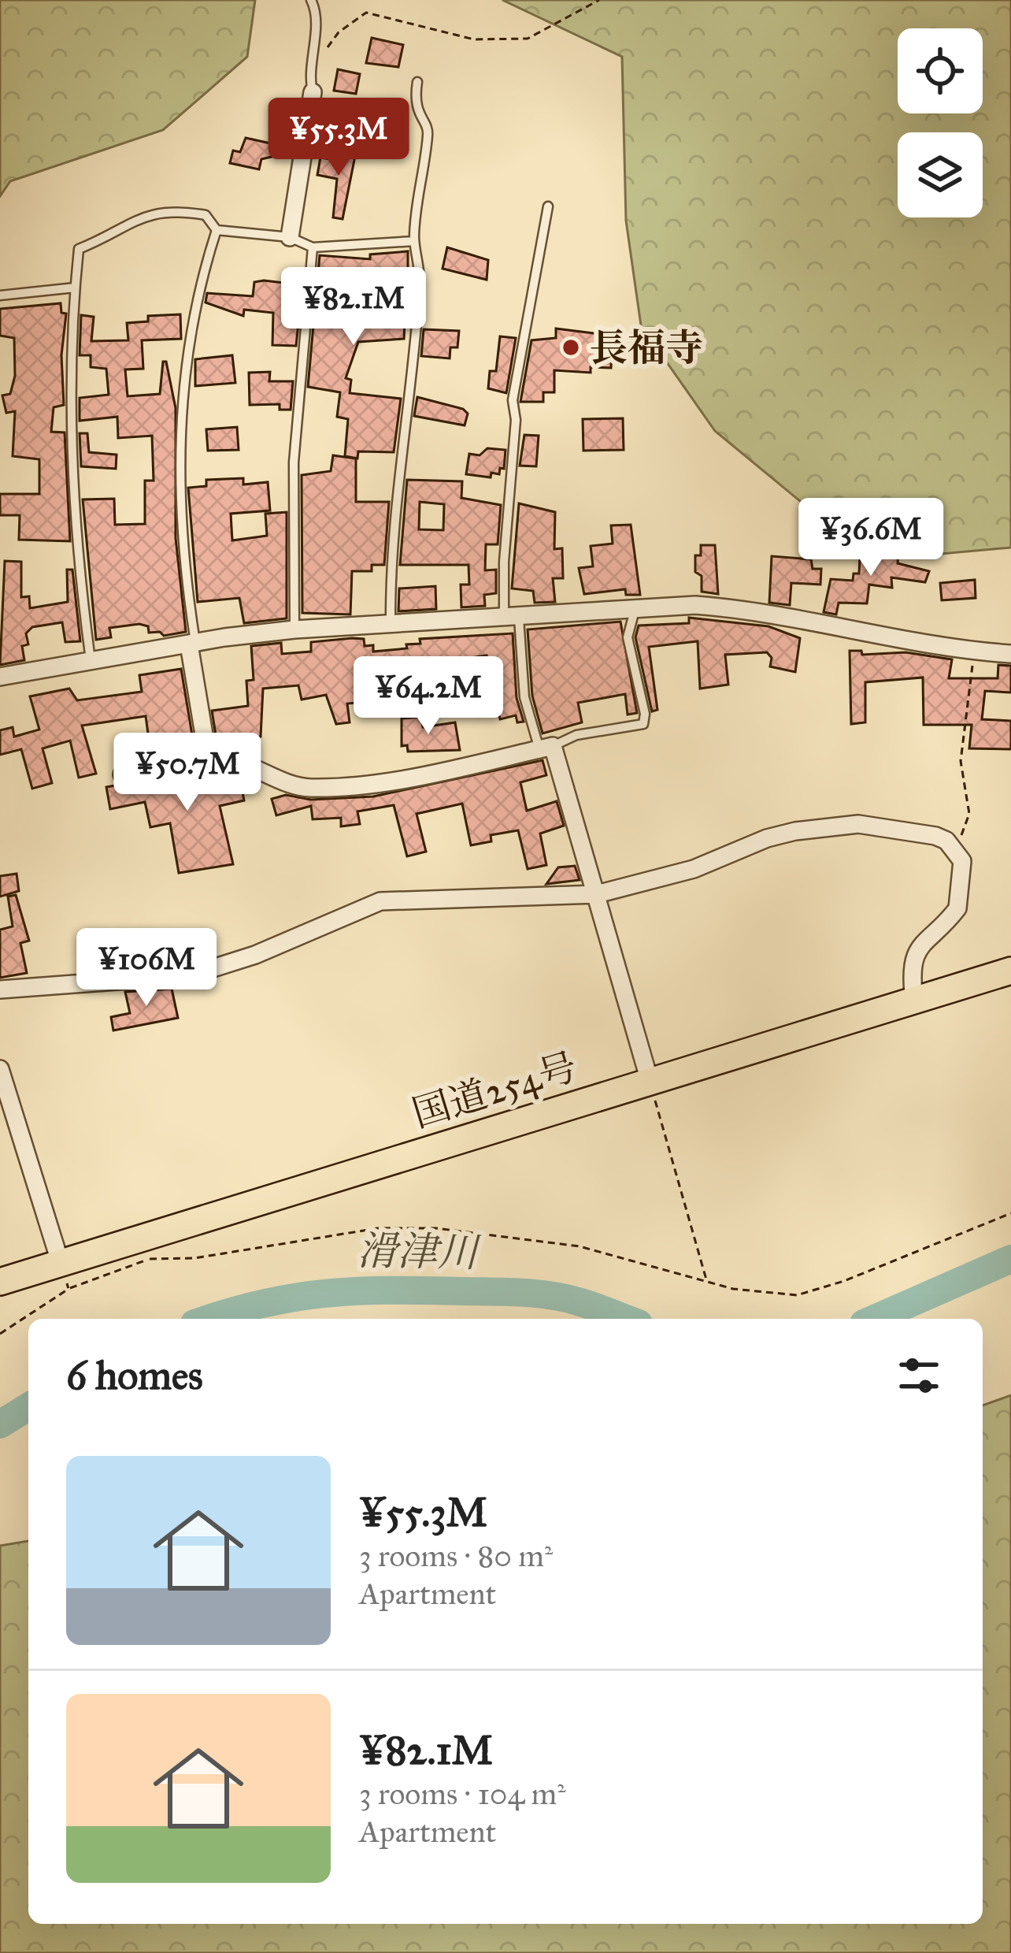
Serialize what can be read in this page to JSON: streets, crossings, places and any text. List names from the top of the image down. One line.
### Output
{"streets":{"highway":["国道254号"]},"water":["滑津川"],"places":["長福寺"],"page":{"price":["¥55.3M","¥82.1M","¥36.6M","¥64.2M","¥50.7M","¥106M"],"heading":"6 homes","list":[{"name":"¥55.3M","note":"3 rooms · 80 m² · Apartment"},{"name":"¥82.1M","note":"3 rooms · 104 m² · Apartment"}]}}
